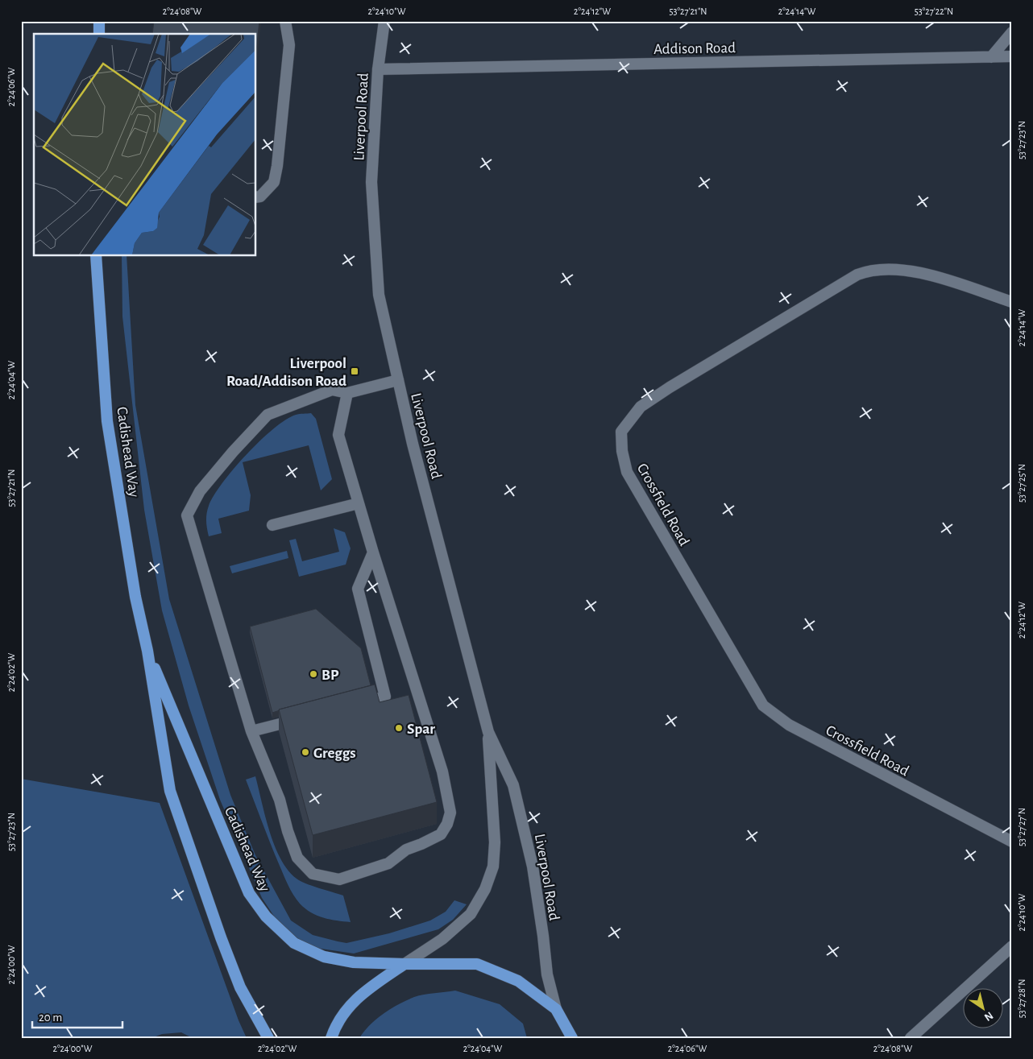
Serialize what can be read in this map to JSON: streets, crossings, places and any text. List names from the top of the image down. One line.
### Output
{"streets":{"highway":["Cadishead Way"],"street":["Addison Road","Liverpool Road","Crossfield Road"]},"crossings":[["Addison Road","Liverpool Road"],["Liverpool Road","Cadishead Way"]],"places":{"transit":["Liverpool Road/Addison Road"],"other":["BP","Spar","Greggs"]},"scale_bar":"20 m","north":"bottom right","coordinates":["2°24'08\"W","2°24'10\"W","2°24'12\"W","53°27'21\"N","2°24'14\"W","53°27'22\"N","2°24'06\"W","53°27'23\"N","2°24'04\"W","53°27'25\"N","2°24'02\"W","53°27'27\"N","2°24'00\"W","53°27'28\"N"]}
